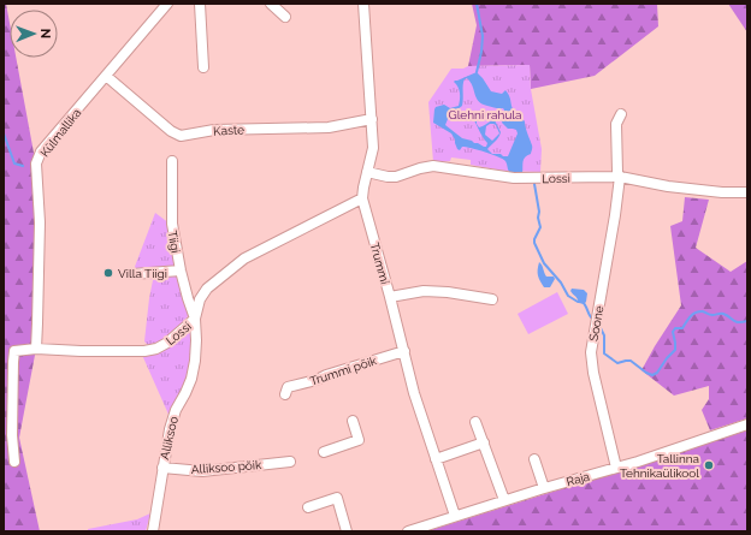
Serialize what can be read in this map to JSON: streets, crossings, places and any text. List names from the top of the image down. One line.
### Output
{"streets":{"street":["Kaste","Külmallika","Lossi","Tiigi","Trummi","Soone","Trummi põik","Alliksoo","Alliksoo põik","Raja"]},"crossings":[["Kaste","Külmallika"],["Kaste","Trummi"],["Külmallika","Lossi"],["Lossi","Tiigi"],["Lossi","Trummi"],["Lossi","Soone"],["Lossi","Alliksoo"],["Tiigi","Alliksoo"],["Trummi","Trummi põik"],["Trummi","Raja"],["Soone","Raja"],["Alliksoo","Alliksoo põik"]],"parks":["Glehni rahula"],"places":["Villa Tiigi","Tallinna Tehnikaülikool"],"north":"right"}
